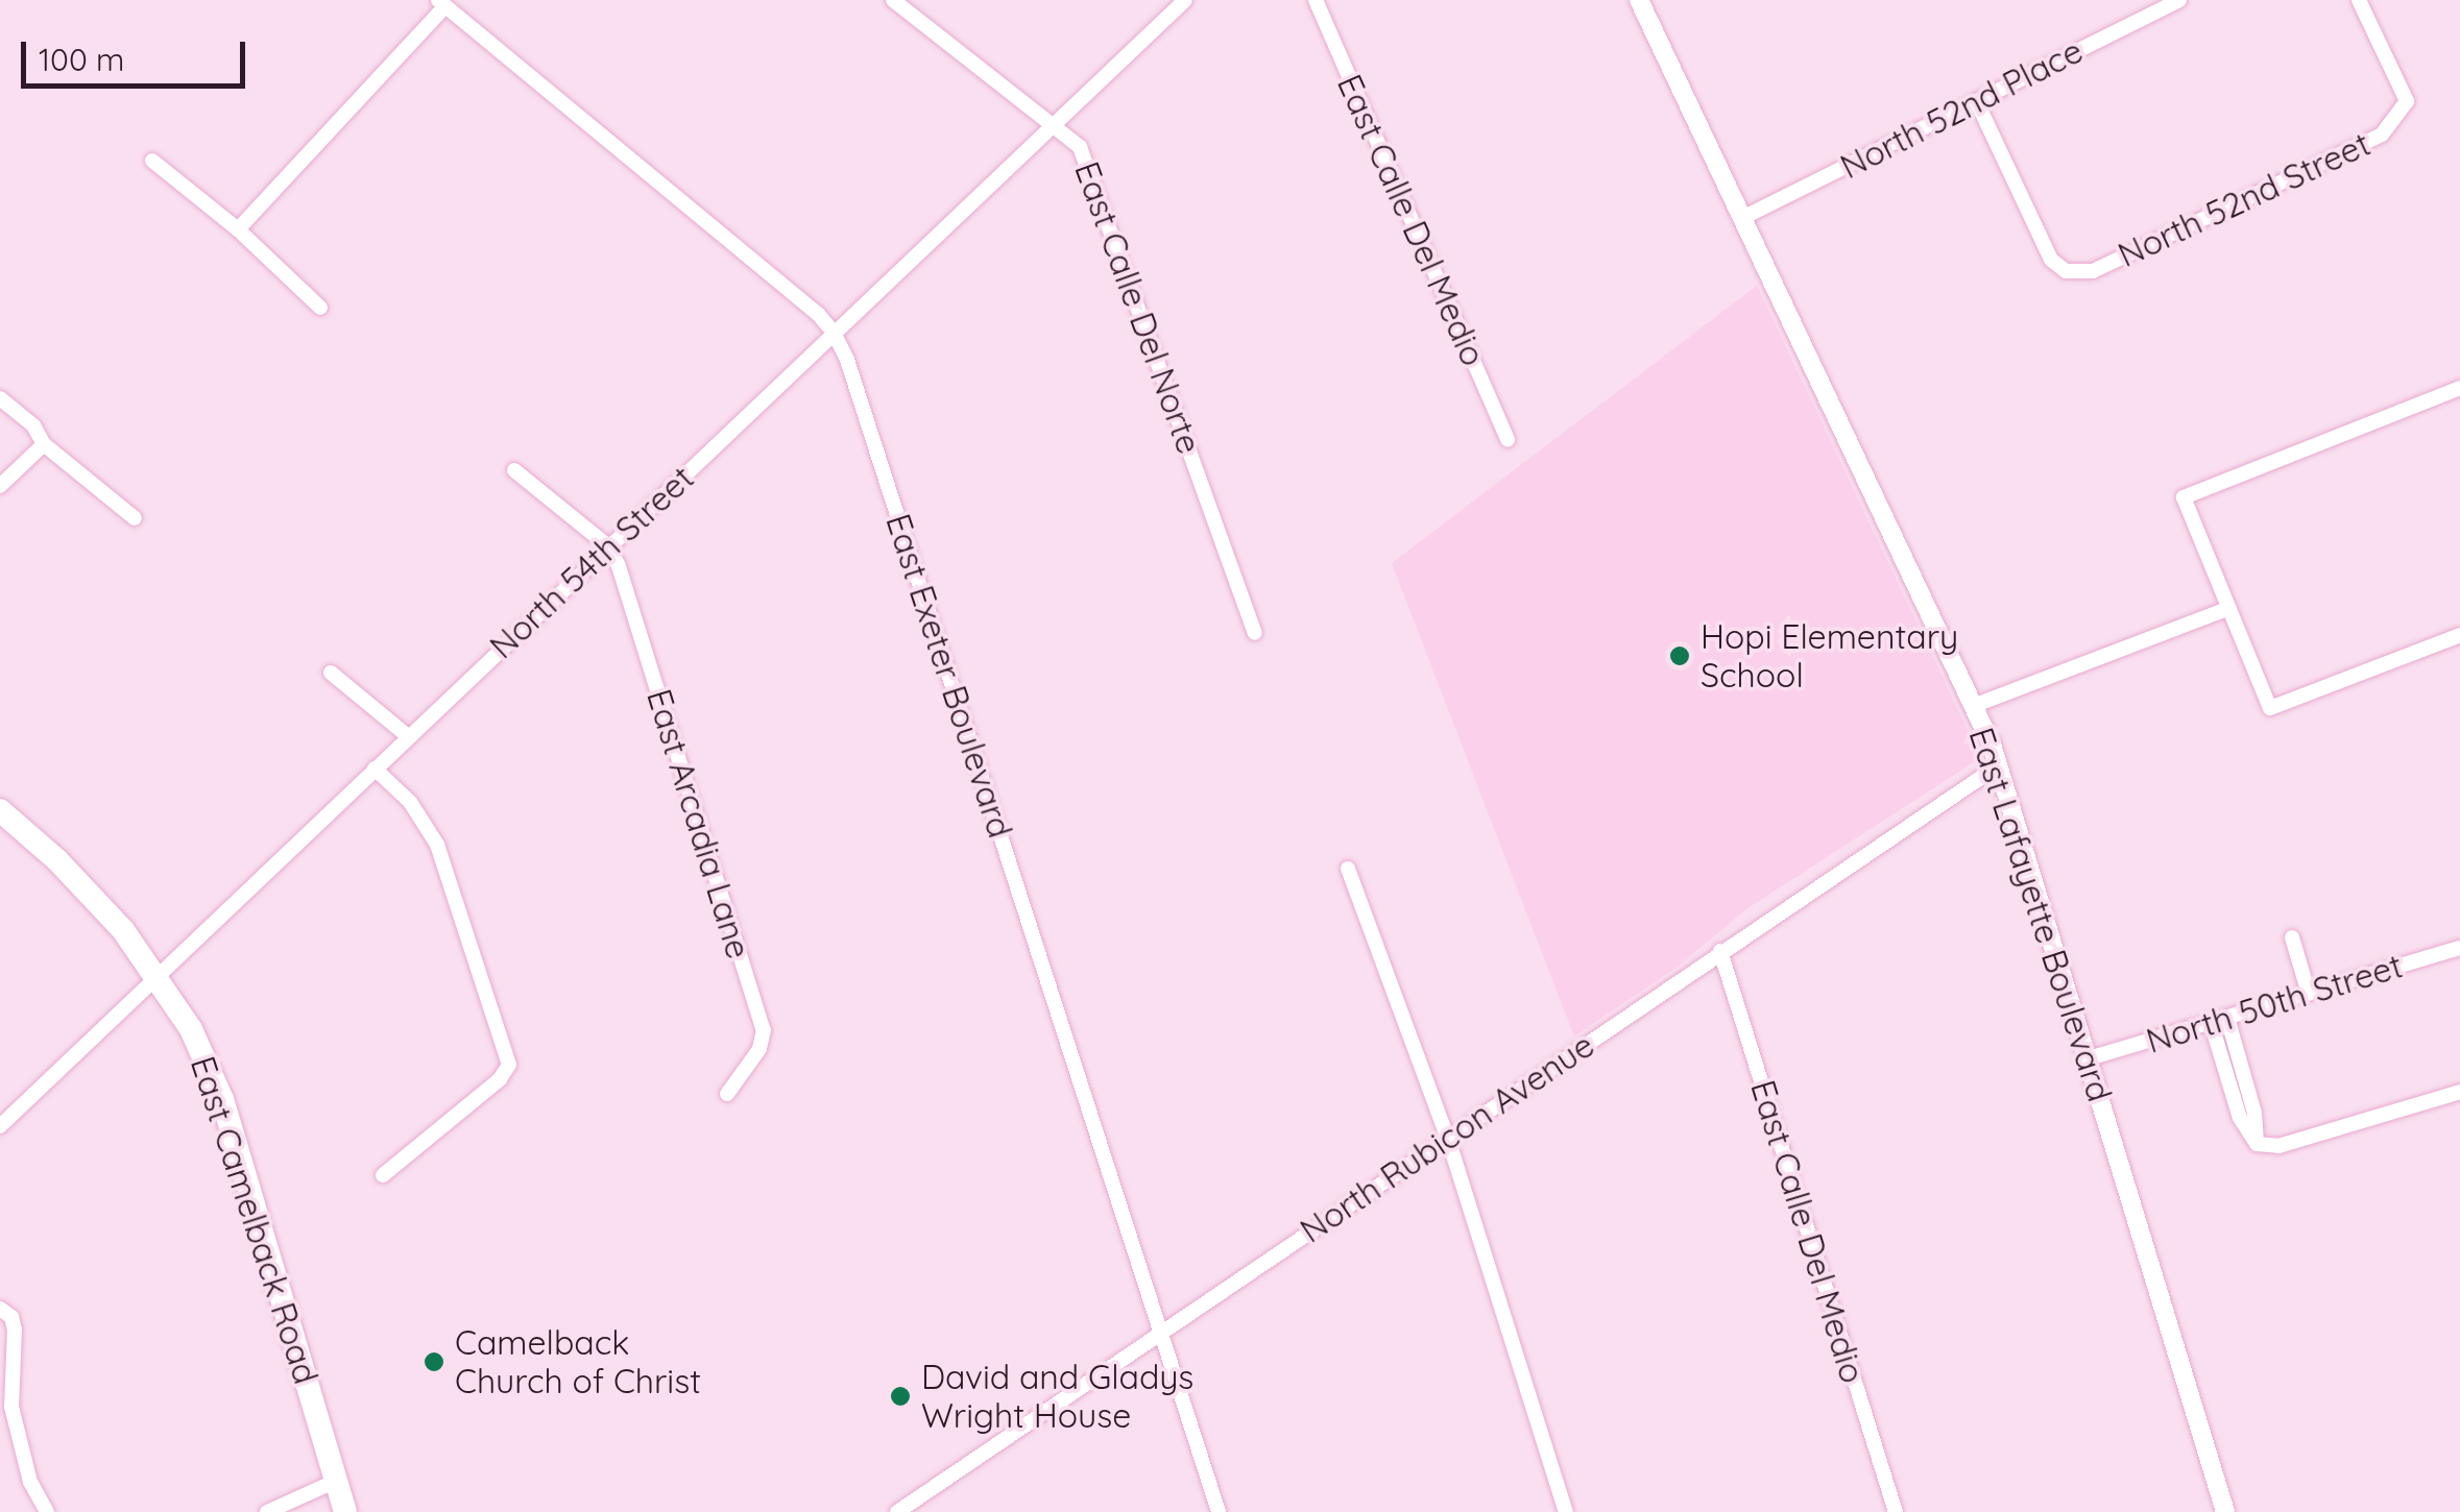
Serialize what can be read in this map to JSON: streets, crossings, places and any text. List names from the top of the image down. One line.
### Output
{"streets":{"main road":["East Camelback Road"],"street":["North 52nd Place","North 52nd Street","East Calle Del Medio","East Calle Del Norte","North 54th Street","East Exeter Boulevard","East Arcadia Lane","East Lafayette Boulevard","North 50th Street","North Rubicon Avenue"]},"crossings":[["North 52nd Place","North 52nd Street"],["North 52nd Place","East Lafayette Boulevard"],["East Calle Del Medio","North Rubicon Avenue"],["East Calle Del Norte","North 54th Street"],["North 54th Street","East Exeter Boulevard"],["North 54th Street","East Arcadia Lane"],["North 54th Street","East Camelback Road"],["East Exeter Boulevard","North Rubicon Avenue"],["East Lafayette Boulevard","North 50th Street"],["East Lafayette Boulevard","North Rubicon Avenue"]],"places":["Hopi Elementary School","Camelback Church of Christ","David and Gladys Wright House"],"scale_bar":"100 m"}
